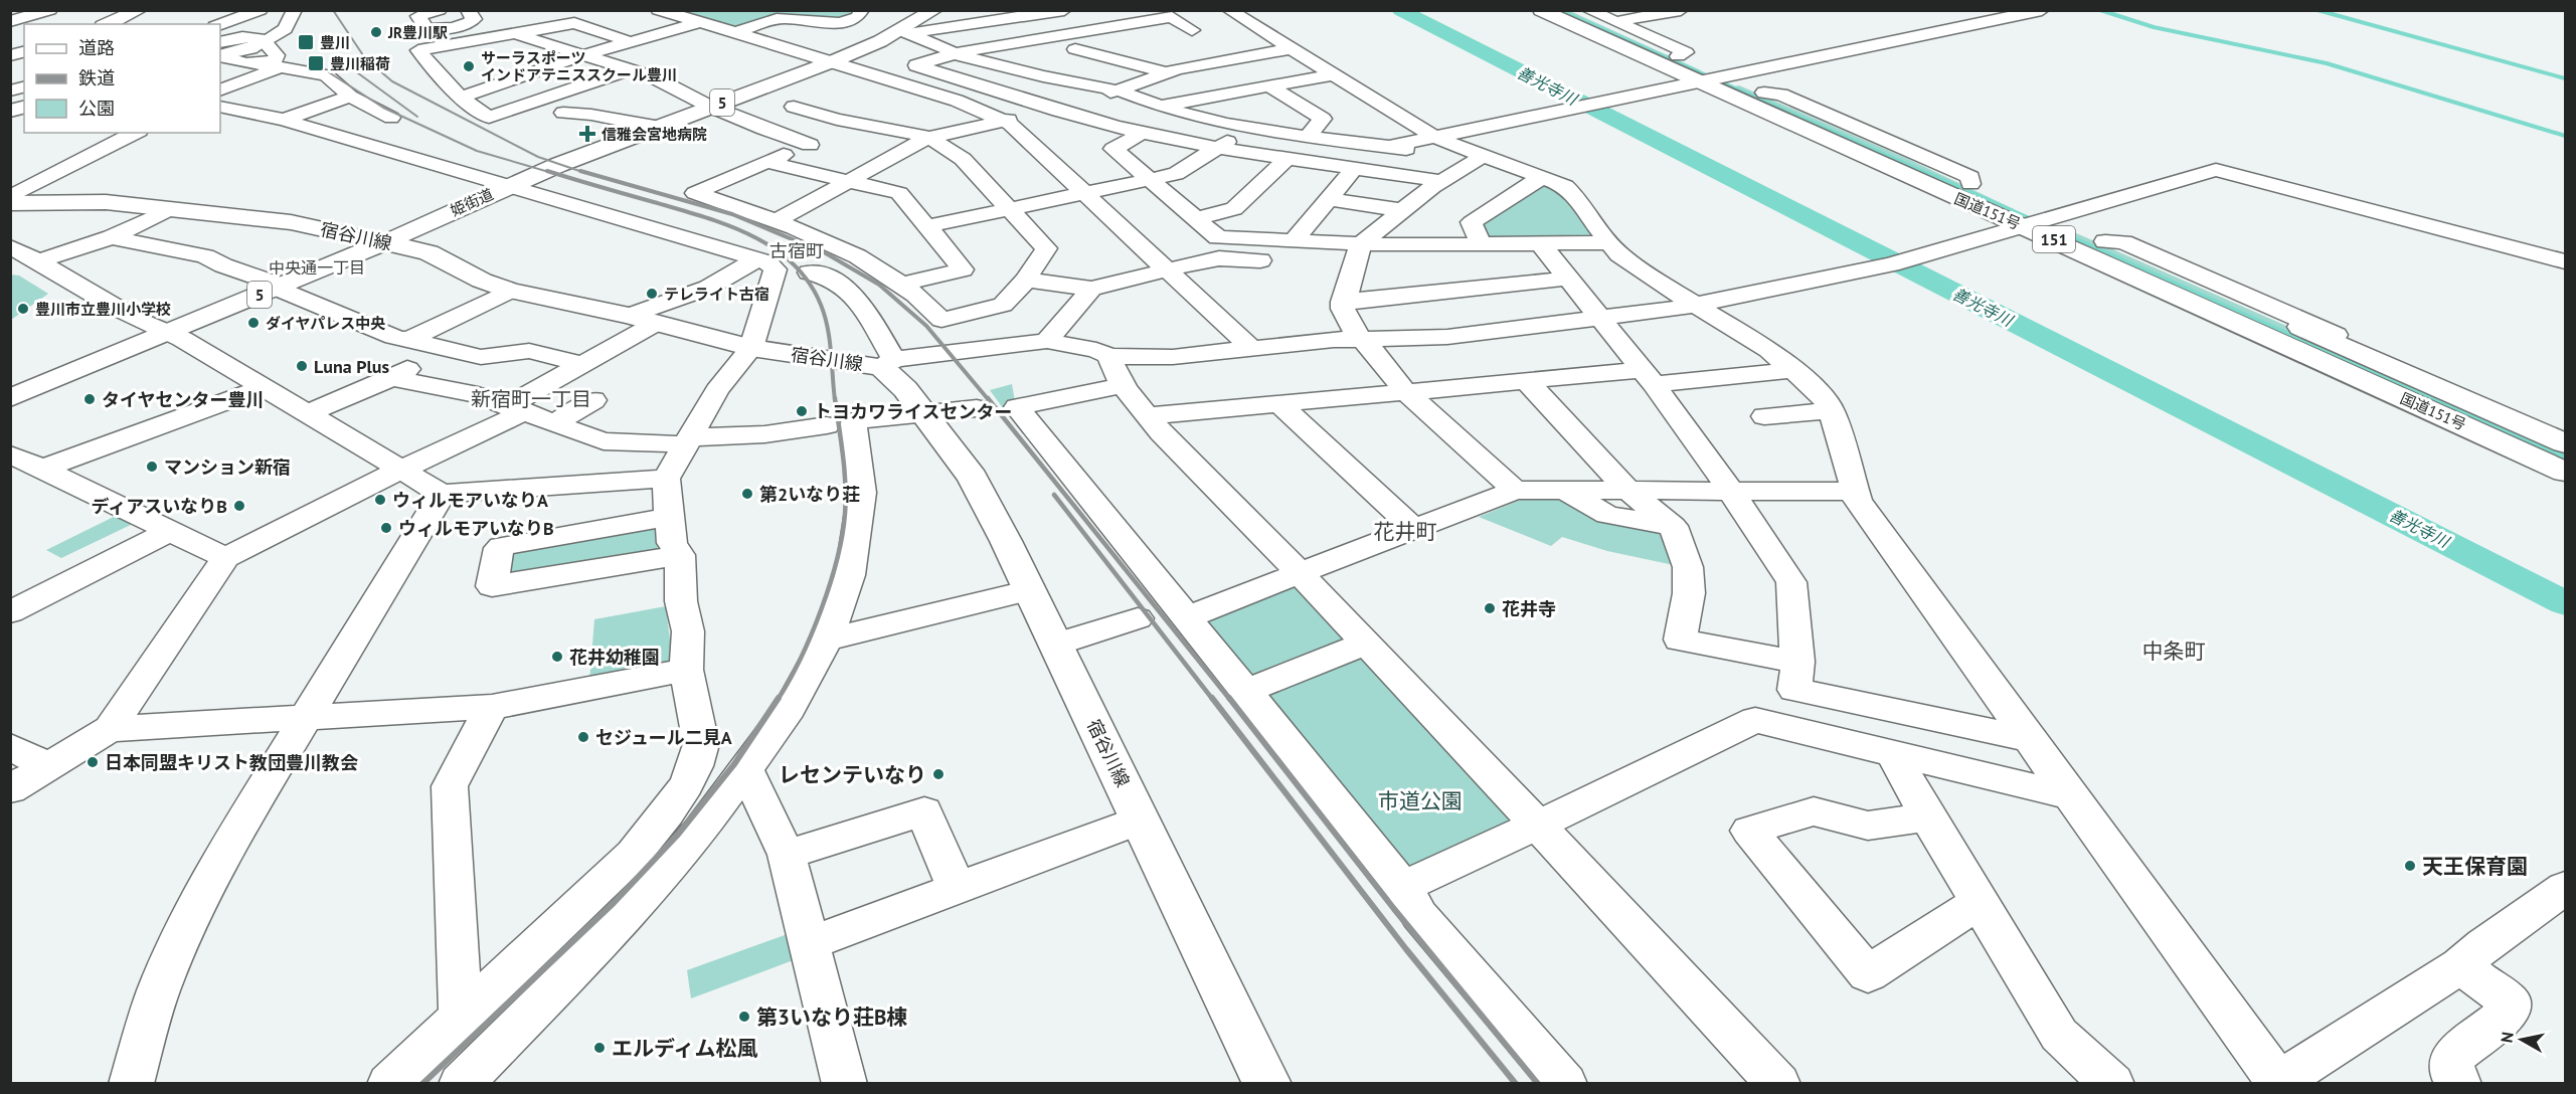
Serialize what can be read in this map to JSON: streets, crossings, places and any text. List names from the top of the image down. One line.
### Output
{"streets":{"main road":["5","姫街道","国道151号","宿谷川線","151"]},"crossings":[["姫街道","宿谷川線"]],"districts":["古宿町","中央通一丁目","新宿町一丁目","花井町","中条町"],"water":["善光寺川"],"parks":["市道公園"],"places":{"other":["JR豊川駅","サーラスポーツ インドアテニススクール豊川","テレライト古宿","豊川市立豊川小学校","ダイヤパレス中央","Luna Plus","タイヤセンター豊川","トヨカワライスセンター","マンション新宿","第2いなり荘","ウィルモアいなりA","ディアスいなりB","ウィルモアいなりB","花井寺","花井幼稚園","セジュール二見A","日本同盟キリスト教団豊川教会","レセンテいなり","天王保育園","第3いなり荘B棟","エルディム松風"],"transit":["豊川","豊川稲荷"],"health":["信雅会宮地病院"]},"legend":["道路","鉄道","公園"],"north":"left"}
